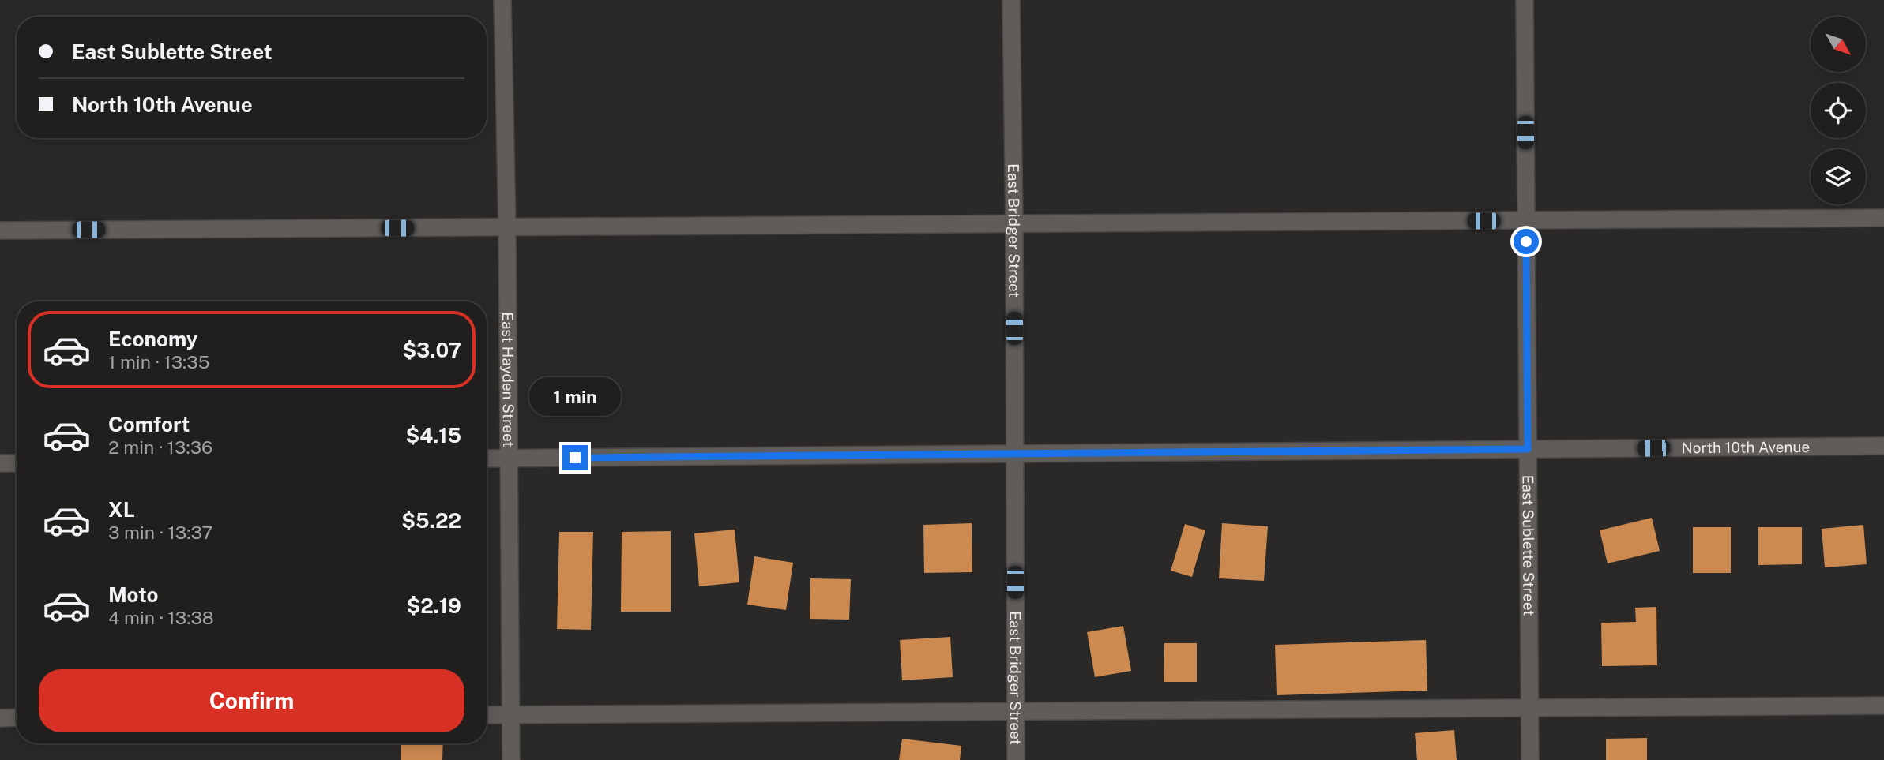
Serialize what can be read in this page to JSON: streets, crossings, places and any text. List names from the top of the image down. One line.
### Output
{"streets":{"street":["East Bridger Street","East Hayden Street","North 10th Avenue","East Sublette Street"]},"crossings":[["East Bridger Street","North 10th Avenue"],["East Hayden Street","North 10th Avenue"],["North 10th Avenue","East Sublette Street"]],"north":"bottom right","page":{"banner":["East Sublette Street","North 10th Avenue"],"list":[{"name":"Economy","note":"1 min · 13:35","value":"$3.07"},{"name":"Comfort","note":"2 min · 13:36","value":"$4.15"},{"name":"XL","note":"3 min · 13:37","value":"$5.22"},{"name":"Moto","note":"4 min · 13:38","value":"$2.19"}],"bubble":"1 min","buttons":"Confirm"}}
